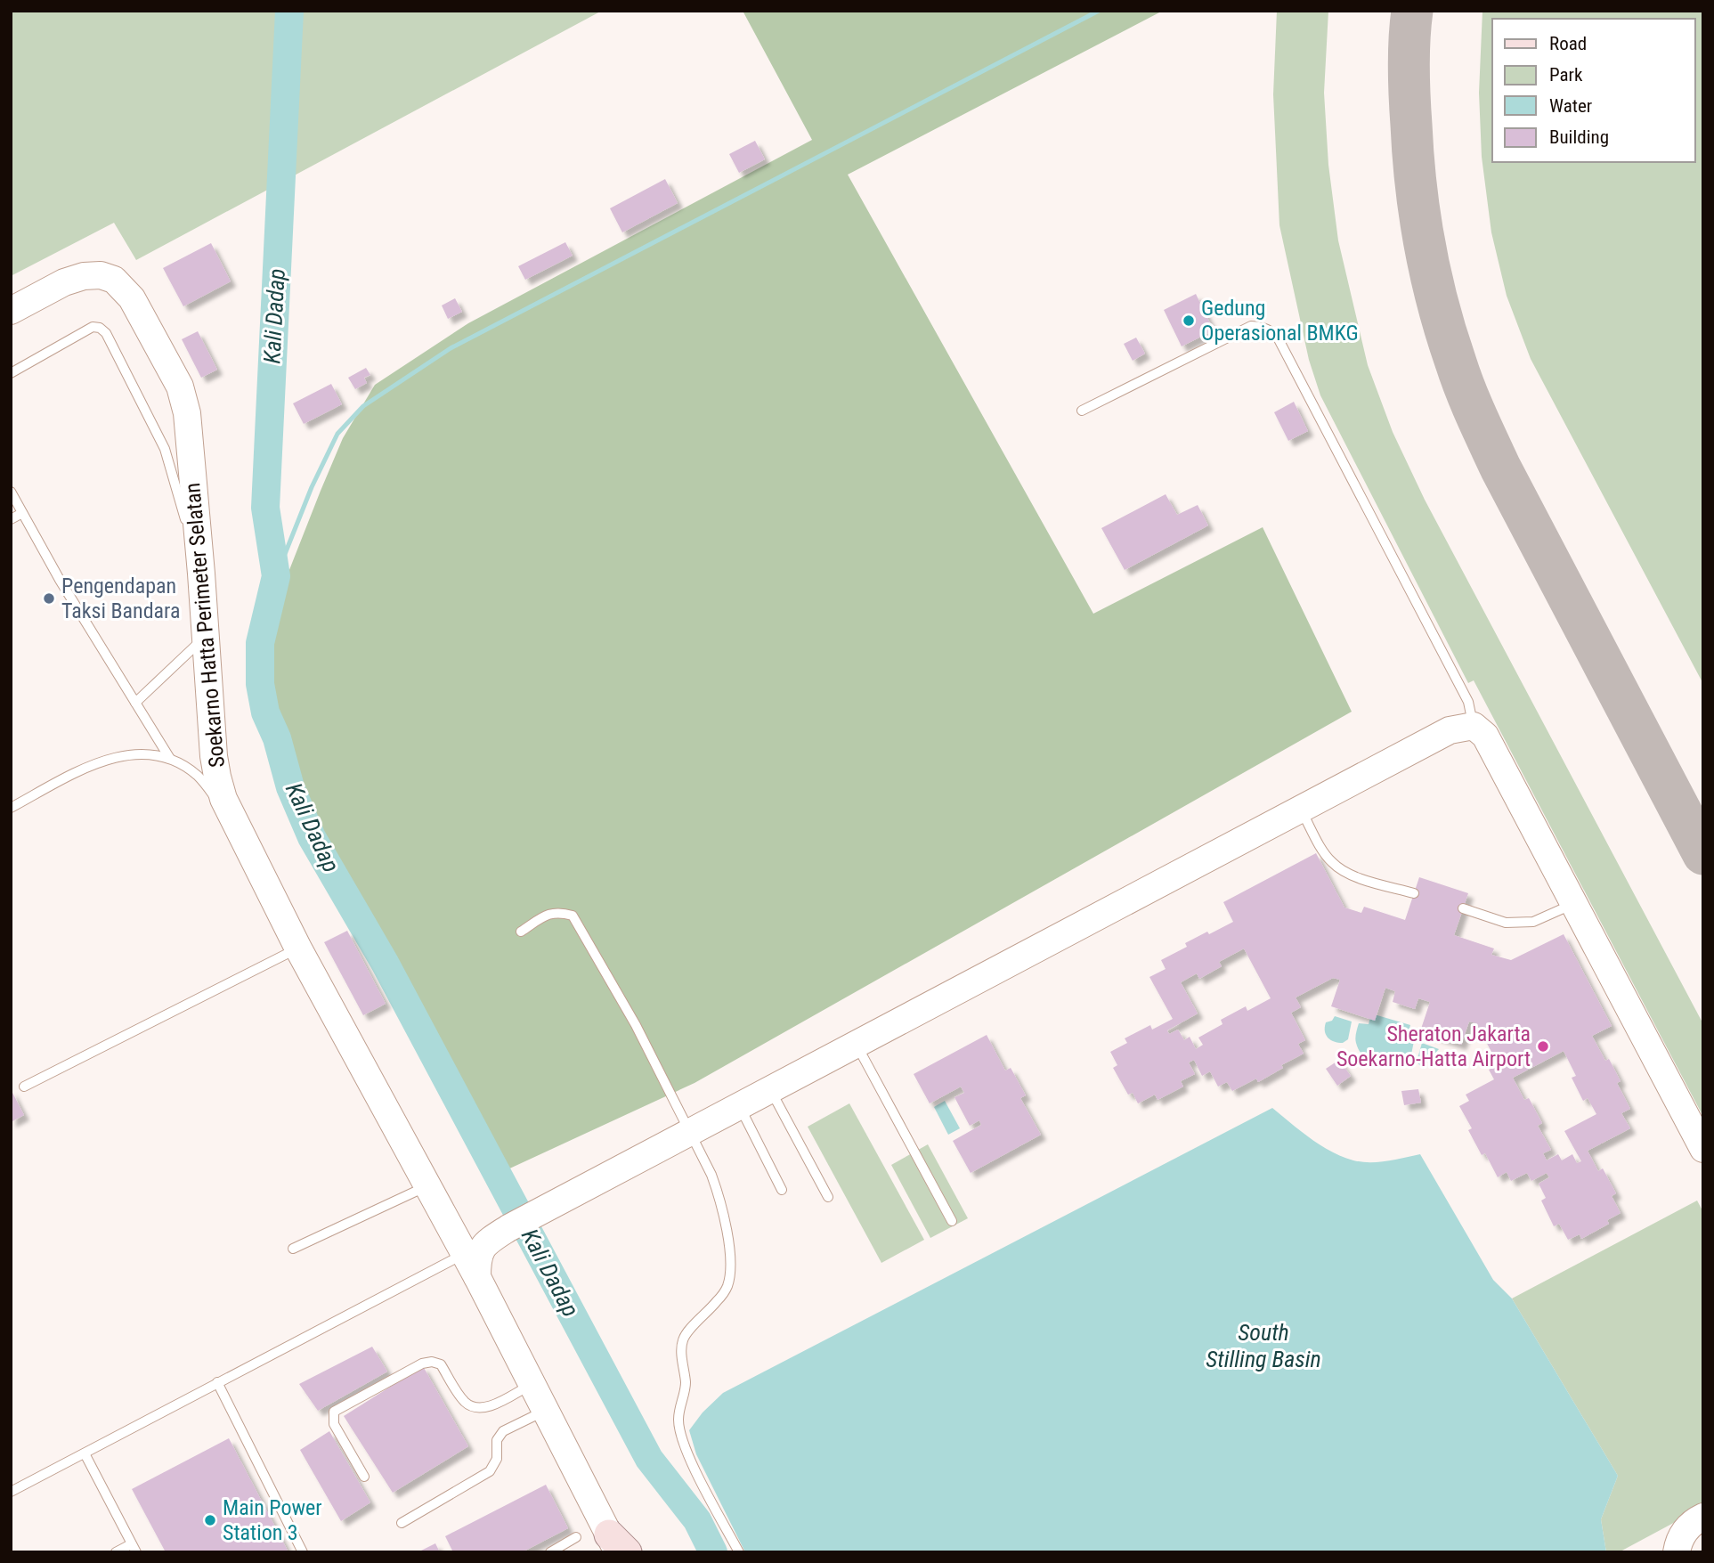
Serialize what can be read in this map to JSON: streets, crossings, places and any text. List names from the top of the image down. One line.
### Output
{"streets":{"street":["Soekarno Hatta Perimeter Selatan"]},"water":["Kali Dadap","South Stilling Basin"],"places":["Gedung Operasional BMKG","Pengendapan Taksi Bandara","Sheraton Jakarta Soekarno-Hatta Airport","Main Power Station 3"],"legend":["Road","Park","Water","Building"]}
